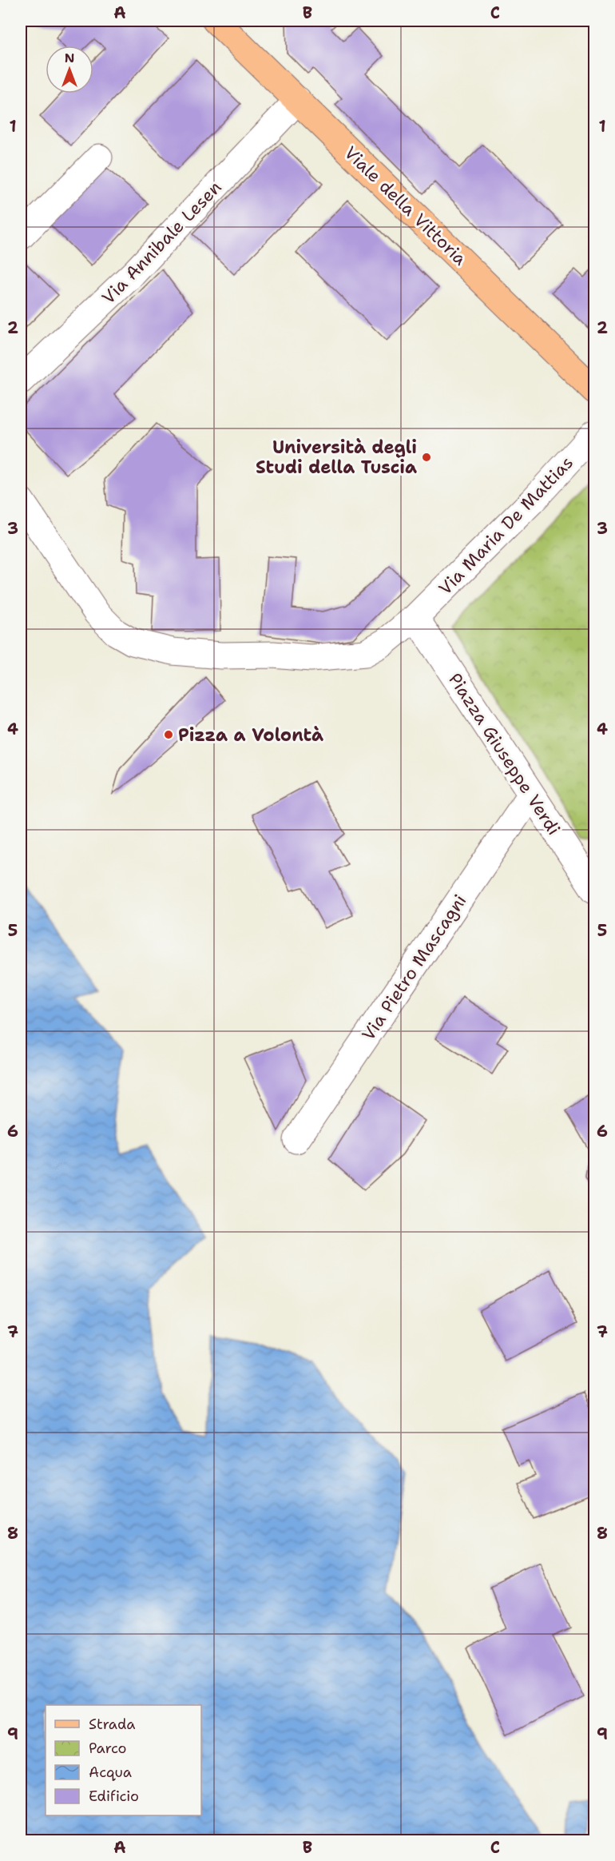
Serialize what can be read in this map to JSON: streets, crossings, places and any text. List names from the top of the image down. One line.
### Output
{"streets":{"main road":["Viale della Vittoria"],"street":["Via Annibale Lesen","Via Maria De Mattias","Piazza Giuseppe Verdi","Via Pietro Mascagni"]},"crossings":[["Viale della Vittoria","Via Annibale Lesen"],["Via Maria De Mattias","Piazza Giuseppe Verdi"],["Piazza Giuseppe Verdi","Via Pietro Mascagni"]],"places":["Università degli Studi della Tuscia","Pizza a Volontà"],"legend":["Strada","Parco","Acqua","Edificio"],"north":"top","grid":{"columns":["A","B","C"],"rows":["1","2","3","4","5","6","7","8","9"]}}
